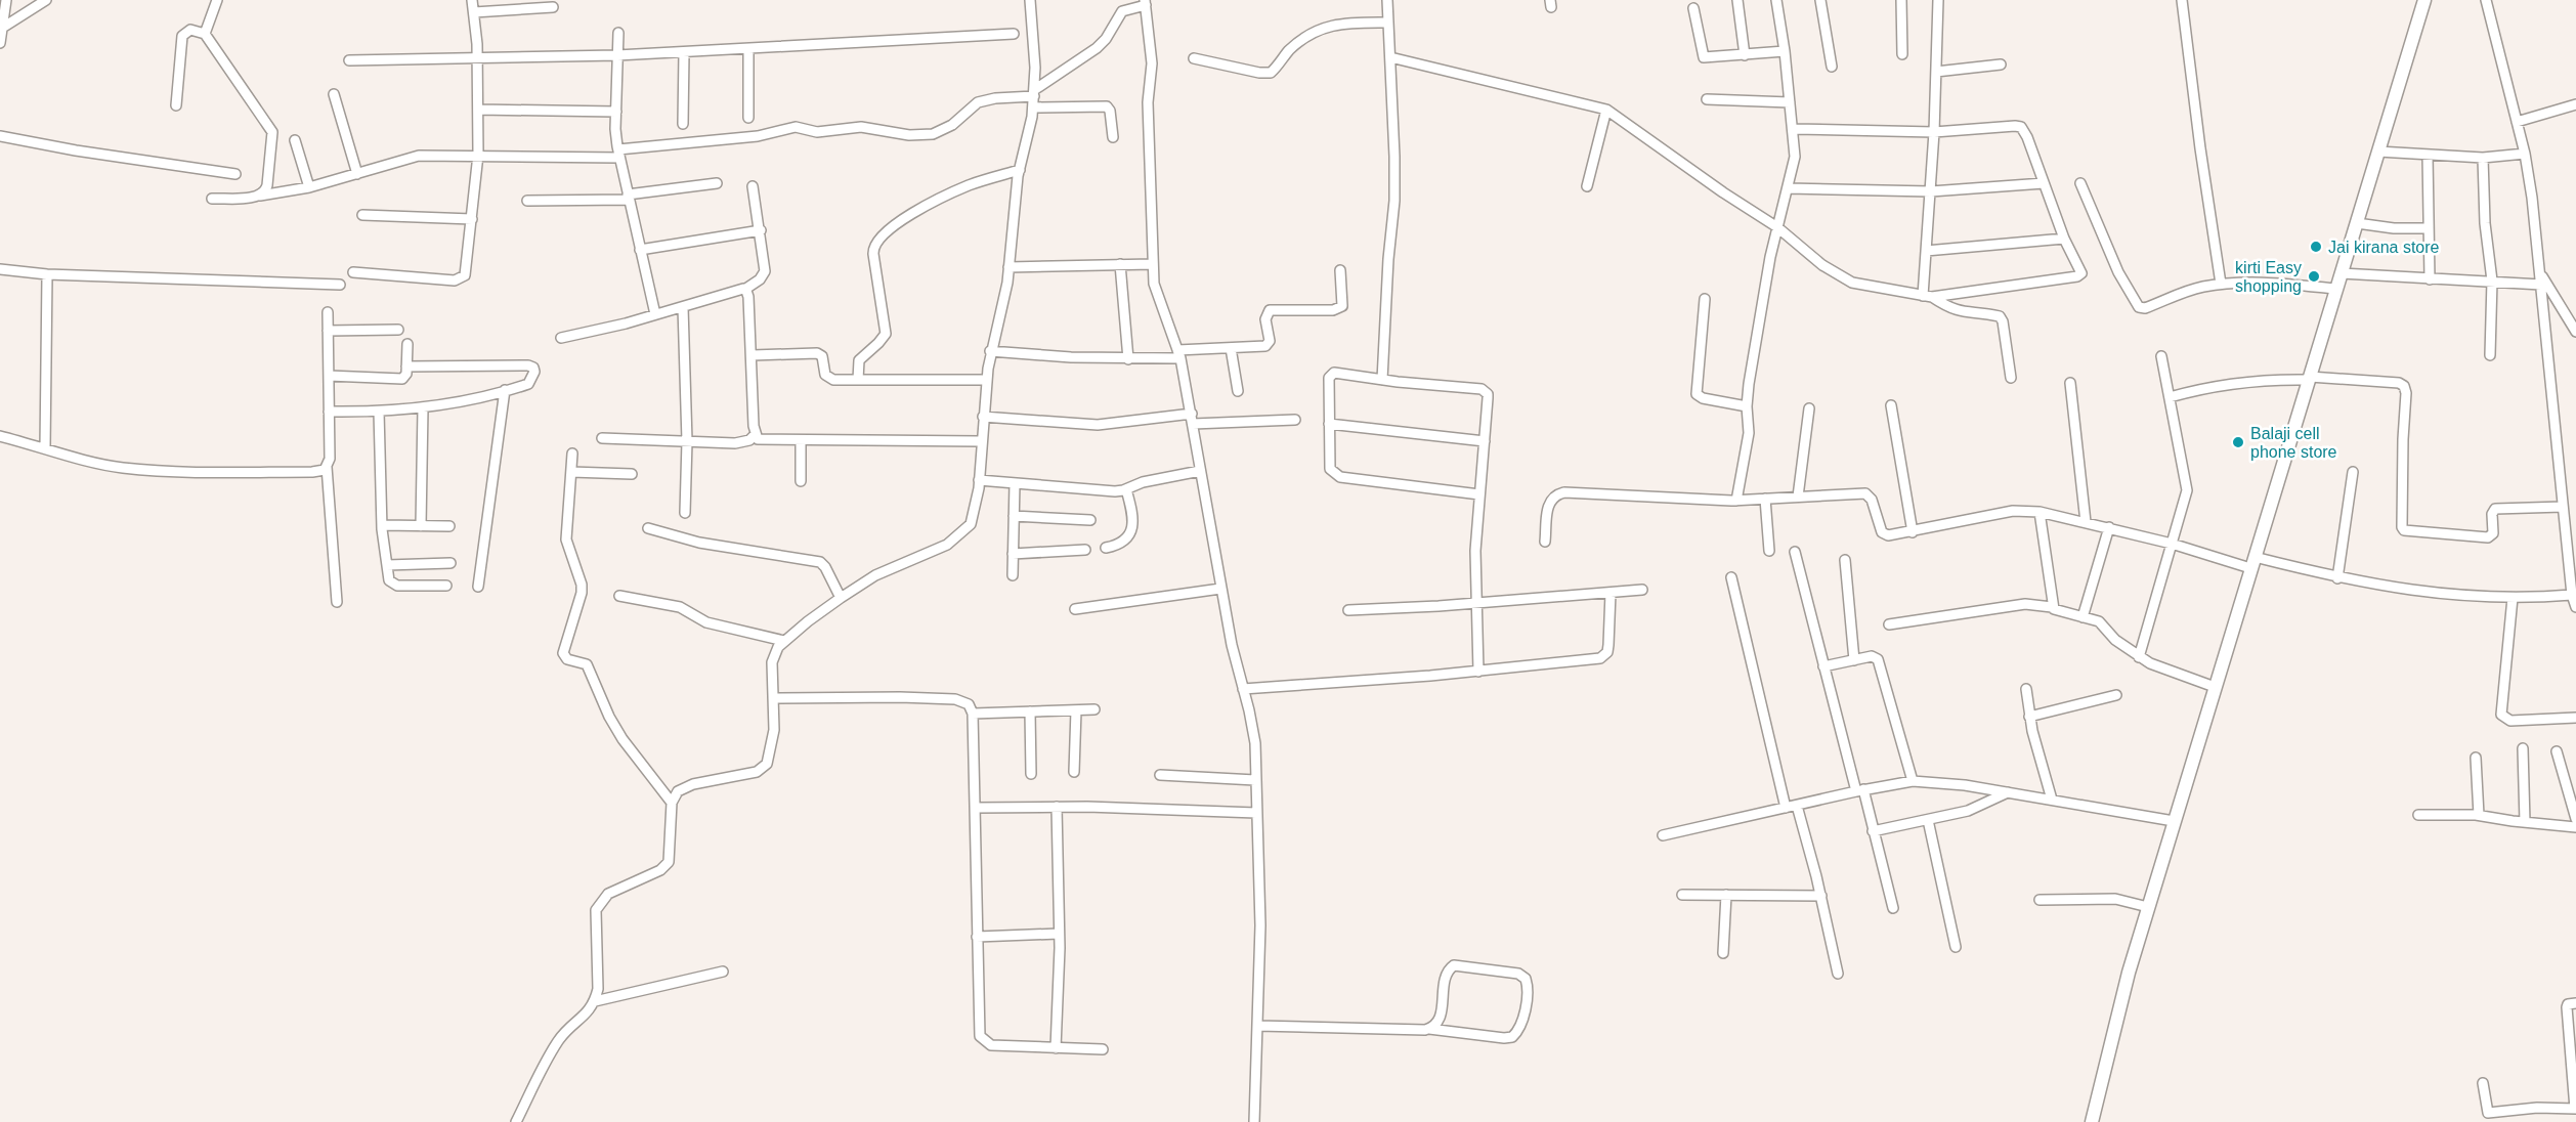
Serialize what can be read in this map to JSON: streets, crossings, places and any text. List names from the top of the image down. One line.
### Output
{"places":["Jai kirana store","kirti Easy shopping","Balaji cell phone store"]}
